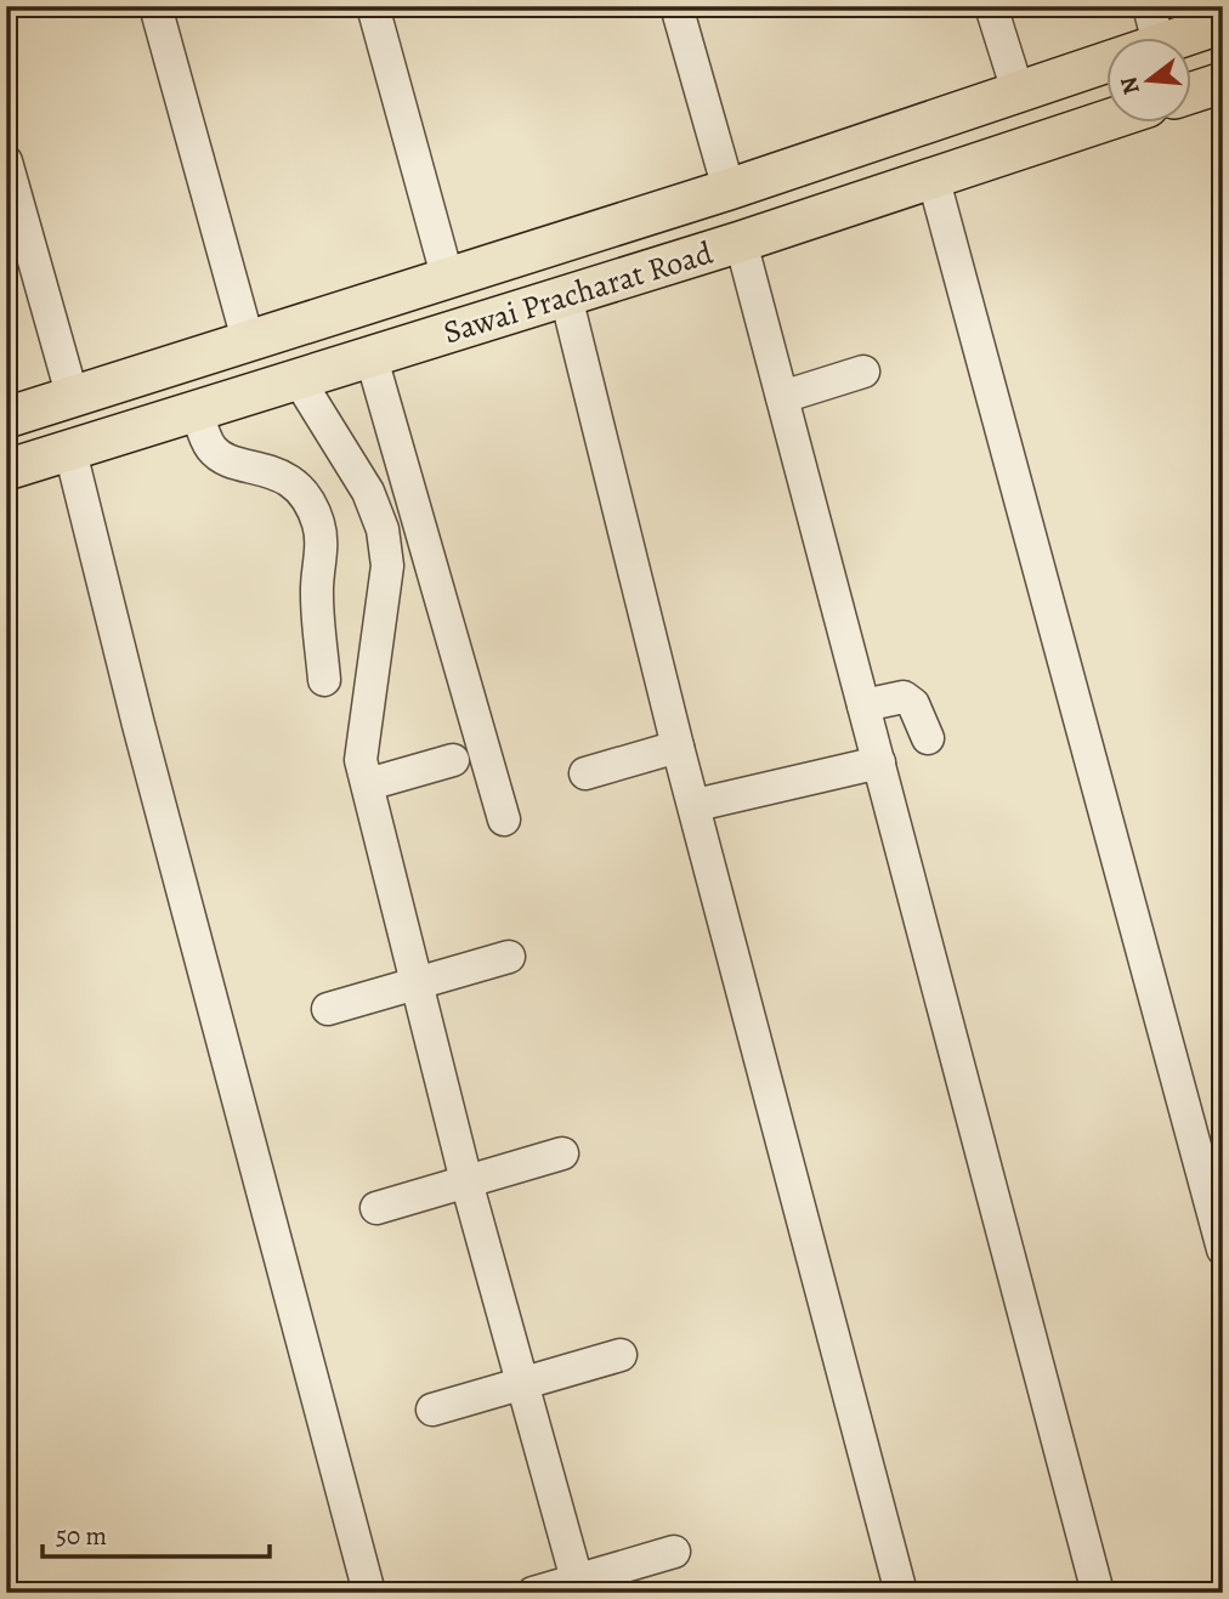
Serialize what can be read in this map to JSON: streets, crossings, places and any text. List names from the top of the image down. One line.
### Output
{"streets":{"main road":["Sawai Pracharat Road"]},"scale_bar":"50 m","north":"left"}
